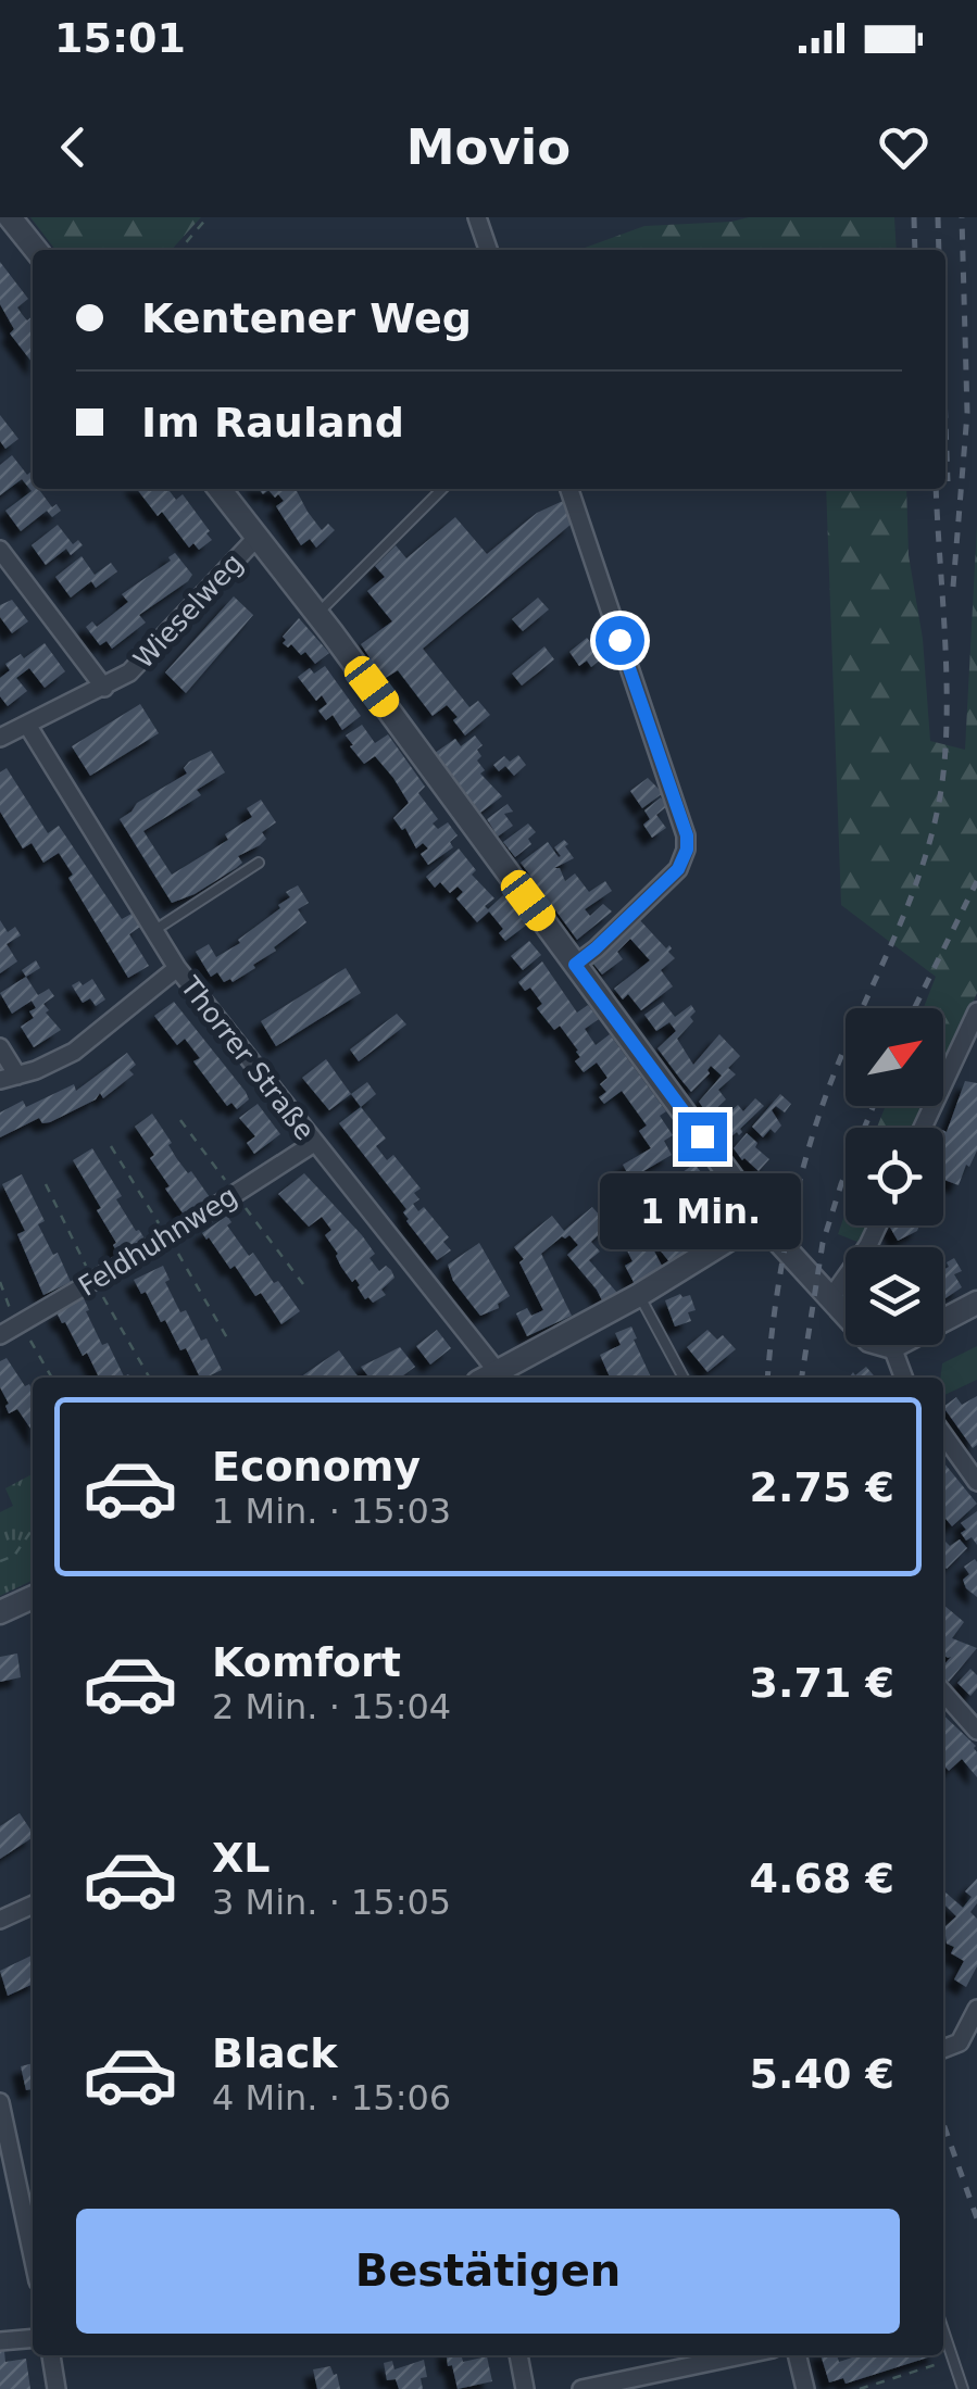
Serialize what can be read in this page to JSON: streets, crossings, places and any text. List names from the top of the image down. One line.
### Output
{"streets":{"street":["Wieselweg","Thorrer Straße","Feldhuhnweg"]},"crossings":[["Wieselweg","Thorrer Straße"],["Thorrer Straße","Feldhuhnweg"]],"north":"top right","page":{"status":"15:01","header":"Movio","banner":["Kentener Weg","Im Rauland"],"bubble":"1 Min.","list":[{"name":"Economy","note":"1 Min. · 15:03","value":"2.75 €"},{"name":"Komfort","note":"2 Min. · 15:04","value":"3.71 €"},{"name":"XL","note":"3 Min. · 15:05","value":"4.68 €"},{"name":"Black","note":"4 Min. · 15:06","value":"5.40 €"}],"buttons":"Bestätigen"}}
